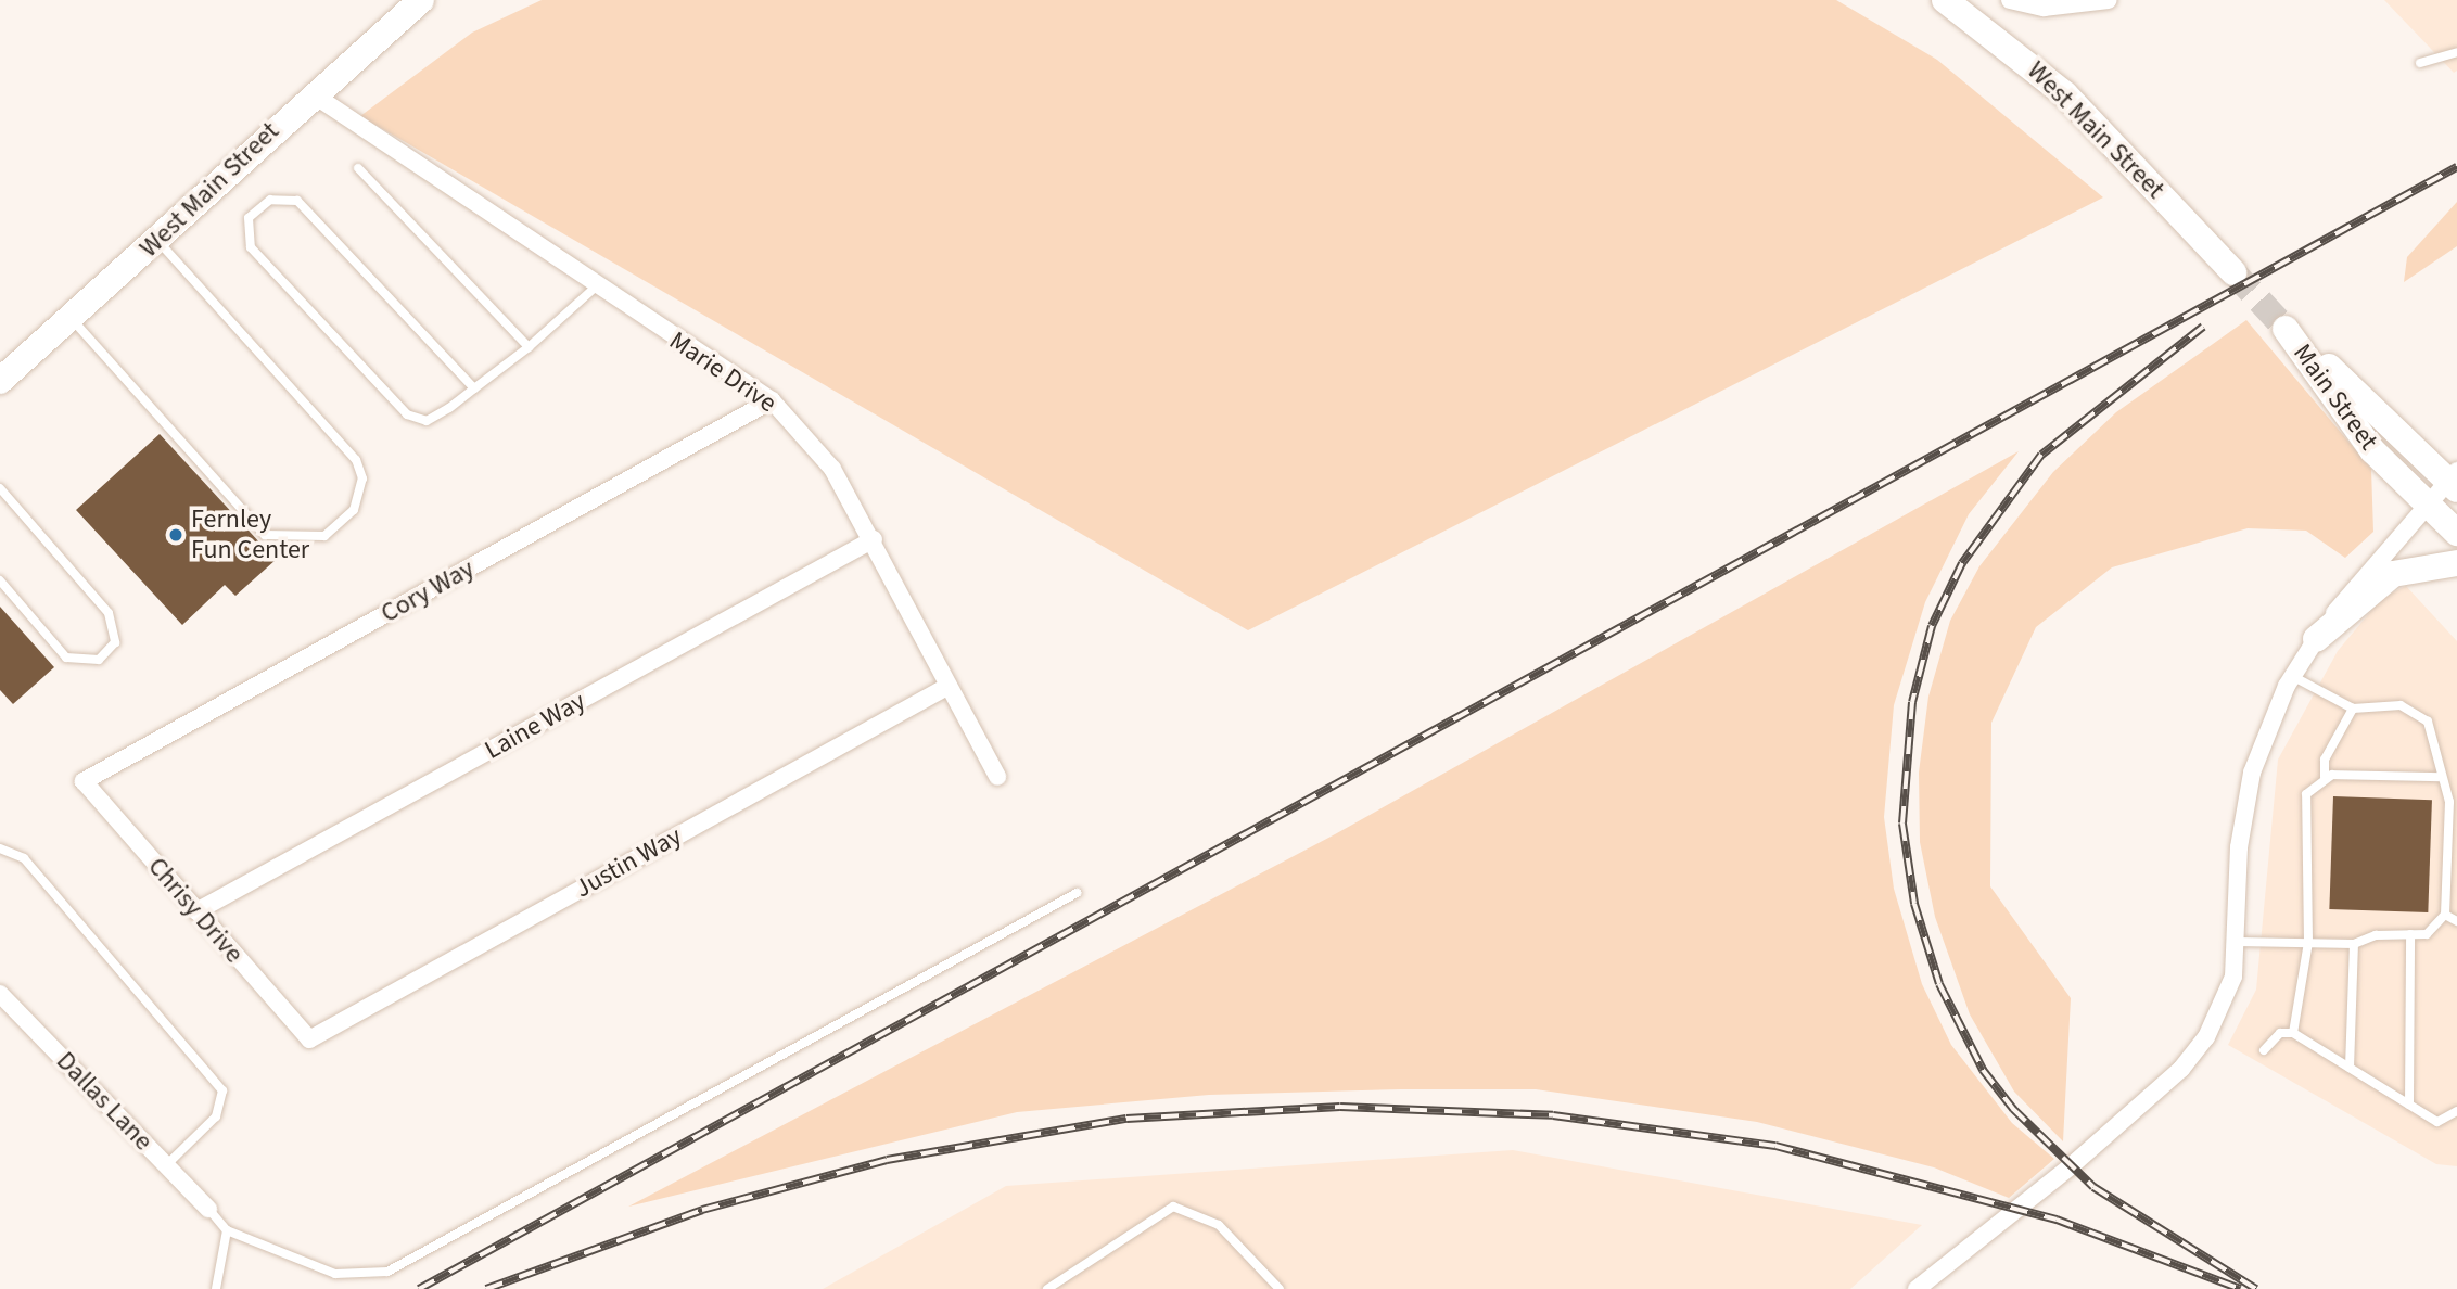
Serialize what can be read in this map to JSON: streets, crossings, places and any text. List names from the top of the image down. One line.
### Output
{"streets":{"main road":["West Main Street","Main Street"],"street":["Marie Drive","Cory Way","Laine Way","Justin Way","Chrisy Drive","Dallas Lane"]},"crossings":[["West Main Street","Marie Drive"],["Marie Drive","Cory Way"],["Marie Drive","Laine Way"],["Marie Drive","Justin Way"],["Cory Way","Chrisy Drive"],["Laine Way","Chrisy Drive"],["Justin Way","Chrisy Drive"]],"places":["Fernley Fun Center"]}
